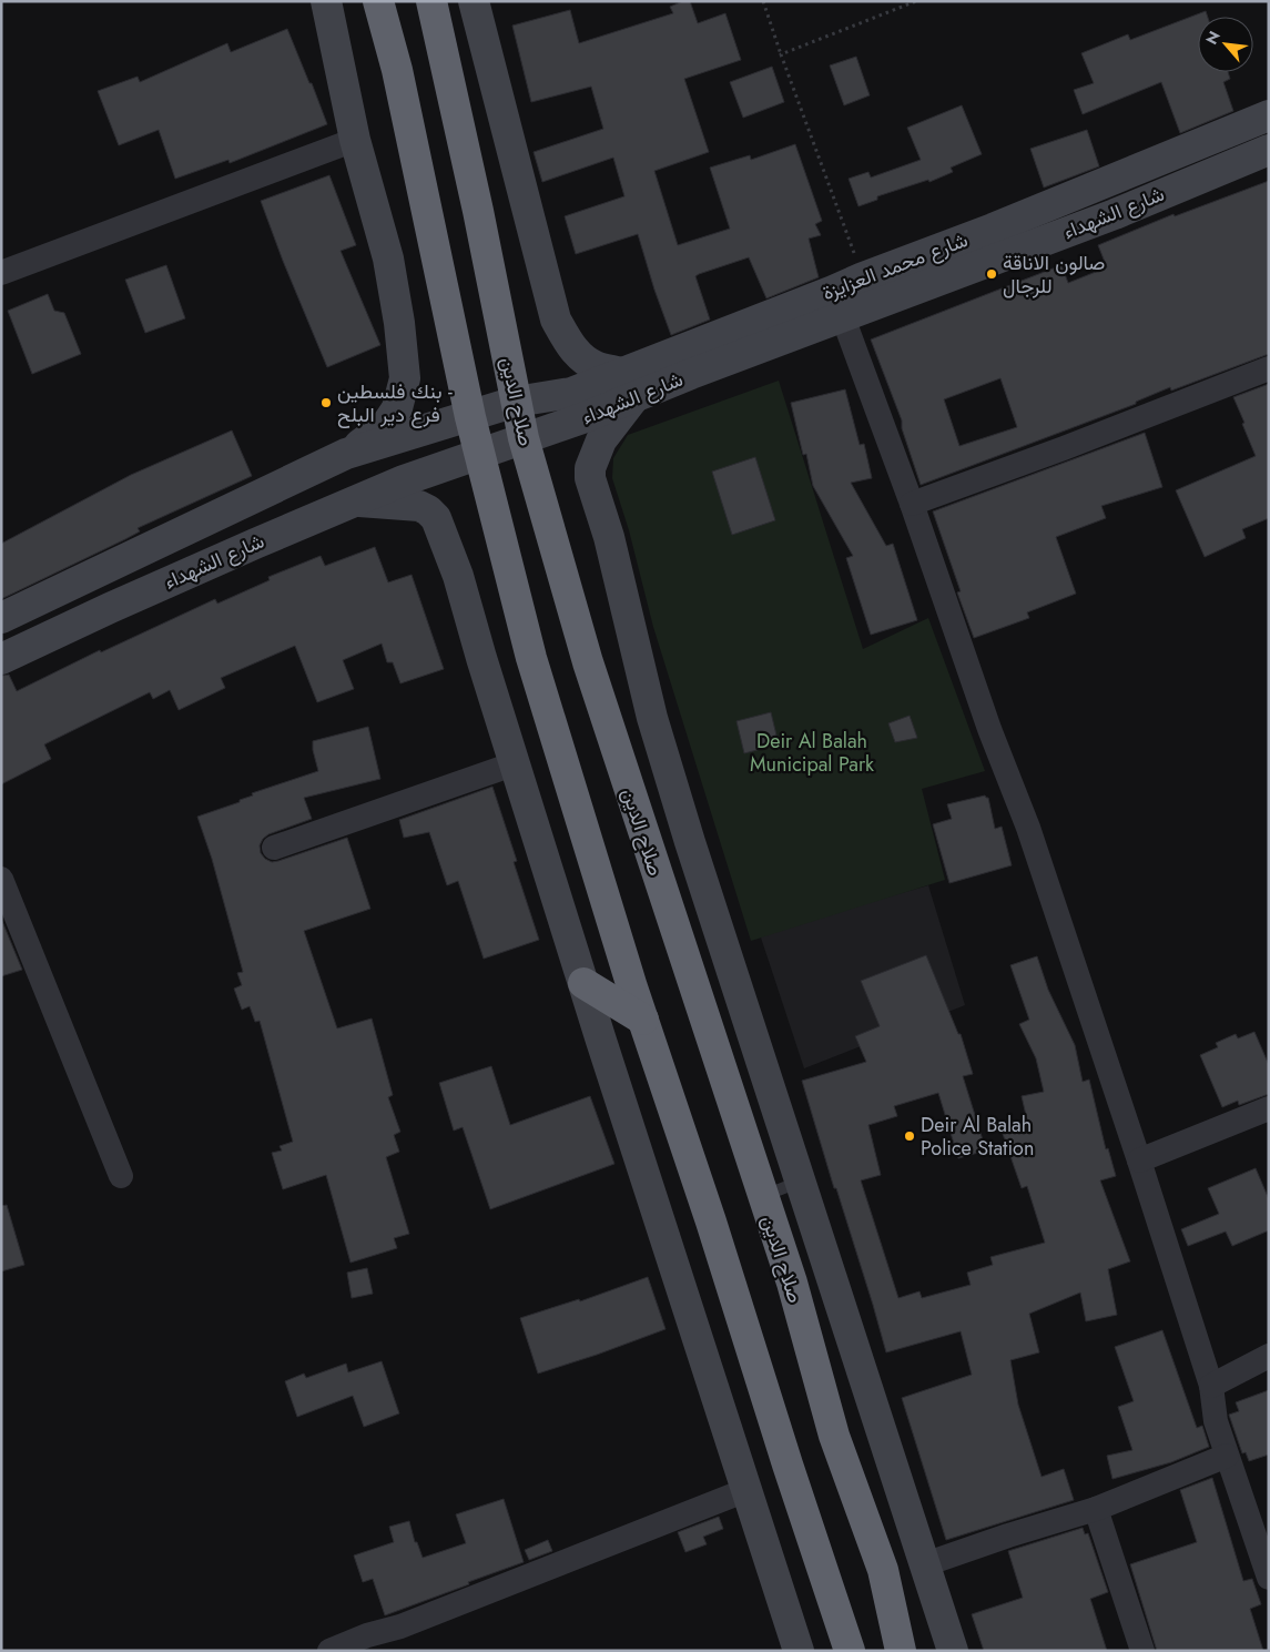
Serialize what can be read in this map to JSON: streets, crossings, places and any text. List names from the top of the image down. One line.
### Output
{"streets":{"highway":["صلاح الدين"],"main road":["شارع الشهداء","شارع محمد العزايزة"]},"crossings":[["شارع الشهداء","شارع محمد العزايزة"],["شارع الشهداء","صلاح الدين"],["شارع محمد العزايزة","صلاح الدين"]],"parks":["Deir Al Balah Municipal Park"],"places":["صالون الاناقة للرجال","بنك فلسطين - فرع دير البلح","Deir Al Balah Police Station"],"north":"top left"}
